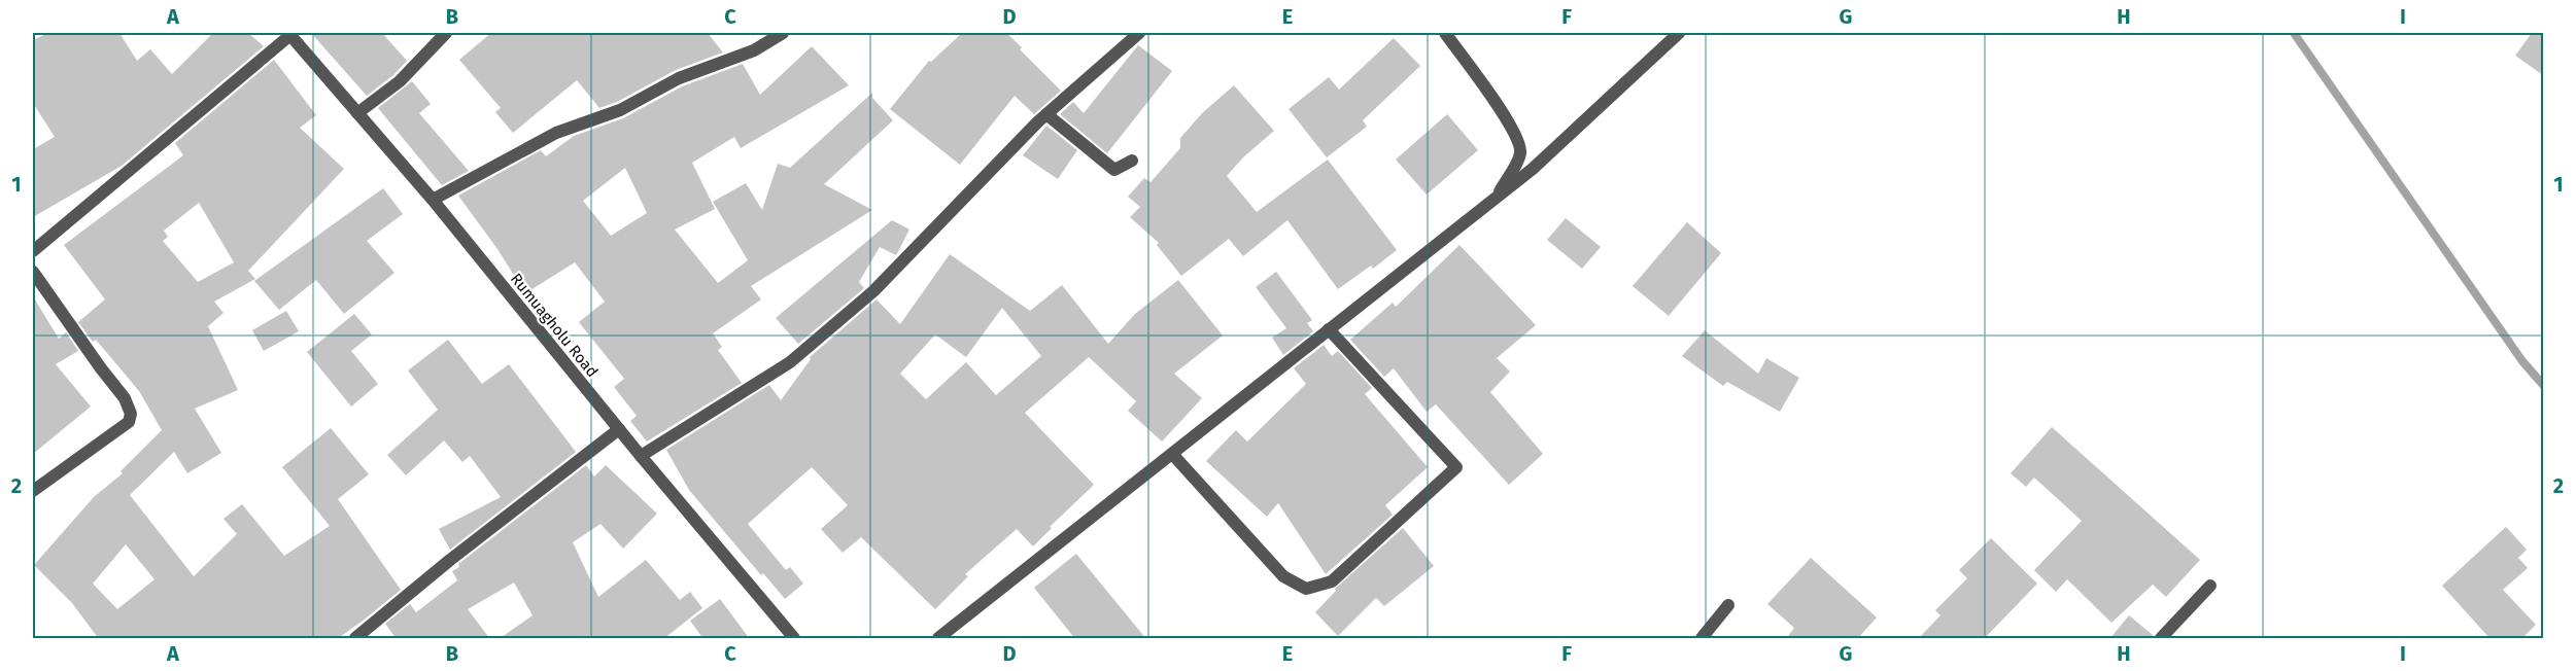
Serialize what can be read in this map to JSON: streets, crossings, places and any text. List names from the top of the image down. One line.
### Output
{"streets":{"street":["Rumuagholu Road"]},"grid":{"columns":["A","B","C","D","E","F","G","H","I"],"rows":["1","2"]}}
